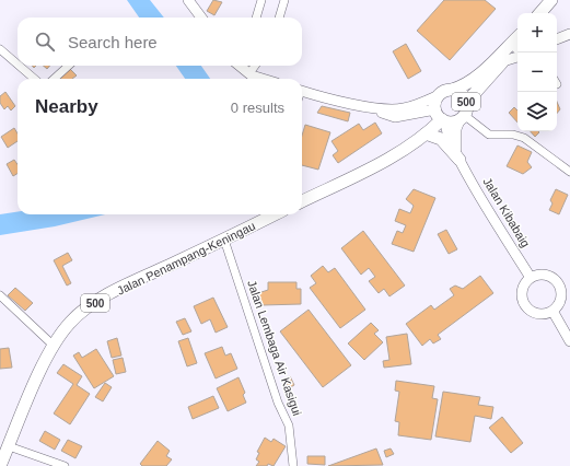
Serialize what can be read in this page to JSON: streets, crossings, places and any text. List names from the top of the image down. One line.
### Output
{"streets":{"main road":["500","Jalan Penampang-Keningau"],"street":["Jalan Kibabaig","Jalan Lembaga Air Kasigui"]},"crossings":[["500","Jalan Kibabaig"],["Jalan Penampang-Keningau","Jalan Lembaga Air Kasigui"]],"page":{"map_buttons":["+","−"],"search":"Search here","heading":["Nearby","0 results"]}}
